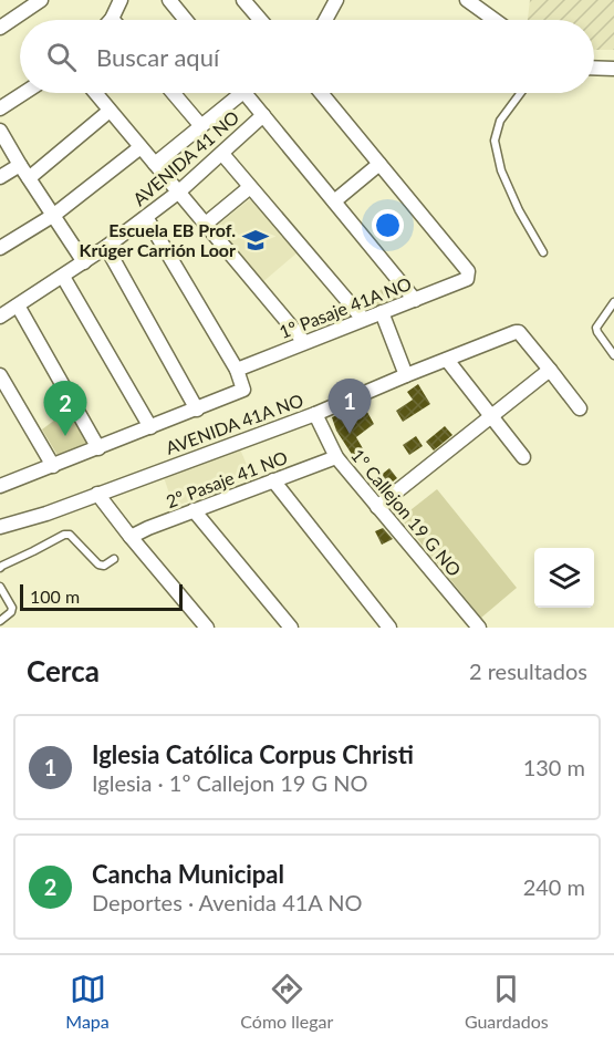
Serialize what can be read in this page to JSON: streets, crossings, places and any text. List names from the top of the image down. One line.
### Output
{"streets":{"street":["AVENIDA 41 NO","1º Pasaje 41A NO","AVENIDA 41A NO","2º Pasaje 41 NO","1º Callejon 19 G NO"]},"crossings":[["AVENIDA 41A NO","1º Callejon 19 G NO"],["2º Pasaje 41 NO","1º Callejon 19 G NO"]],"places":{"school or university":["Escuela EB Prof. Krúger Carrión Loor"]},"scale_bar":"100 m","page":{"search":"Buscar aquí","pins":["1","2"],"scale":"100 m","heading":["Cerca","2 resultados"],"list":[{"mark":"1","name":"Iglesia Católica Corpus Christi","note":"Iglesia · 1º Callejon 19 G NO","value":"130 m"},{"mark":"2","name":"Cancha Municipal","note":"Deportes · Avenida 41A NO","value":"240 m"}],"nav":["Mapa","Cómo llegar","Guardados"]}}
